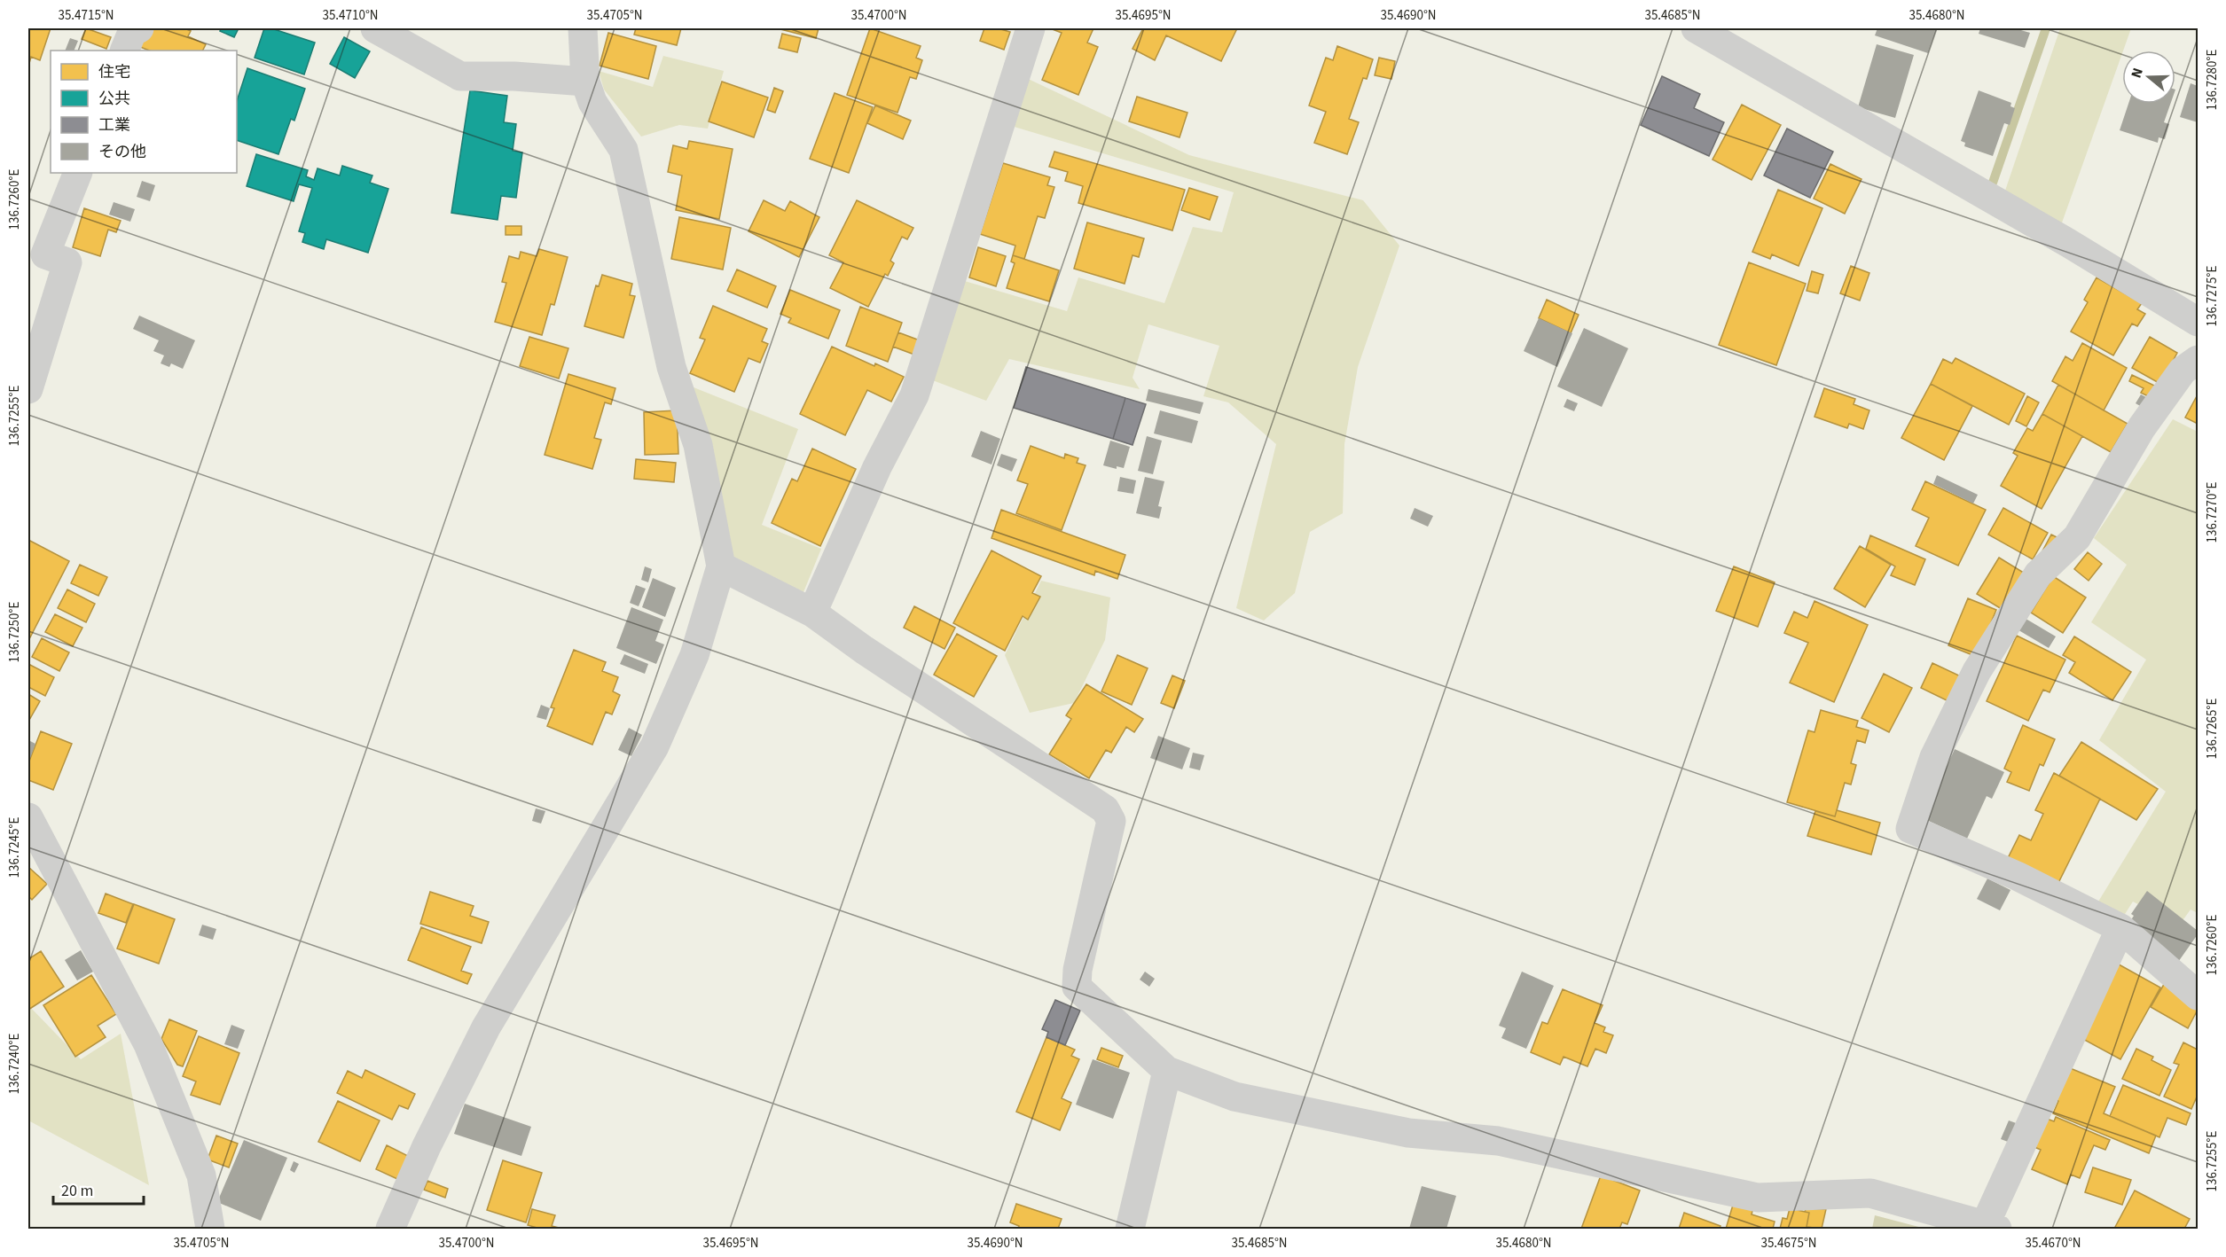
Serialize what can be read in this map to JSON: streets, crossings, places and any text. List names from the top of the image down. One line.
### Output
{"legend":["住宅","公共","工業","その他"],"scale_bar":"20 m","north":"left","coordinates":["35.4715°N","35.4710°N","35.4705°N","35.4700°N","35.4695°N","35.4690°N","35.4685°N","35.4680°N","136.7280°E","136.7260°E","136.7275°E","136.7255°E","136.7270°E","136.7250°E","136.7265°E","136.7245°E","136.7240°E","35.4675°N","35.4670°N"]}
